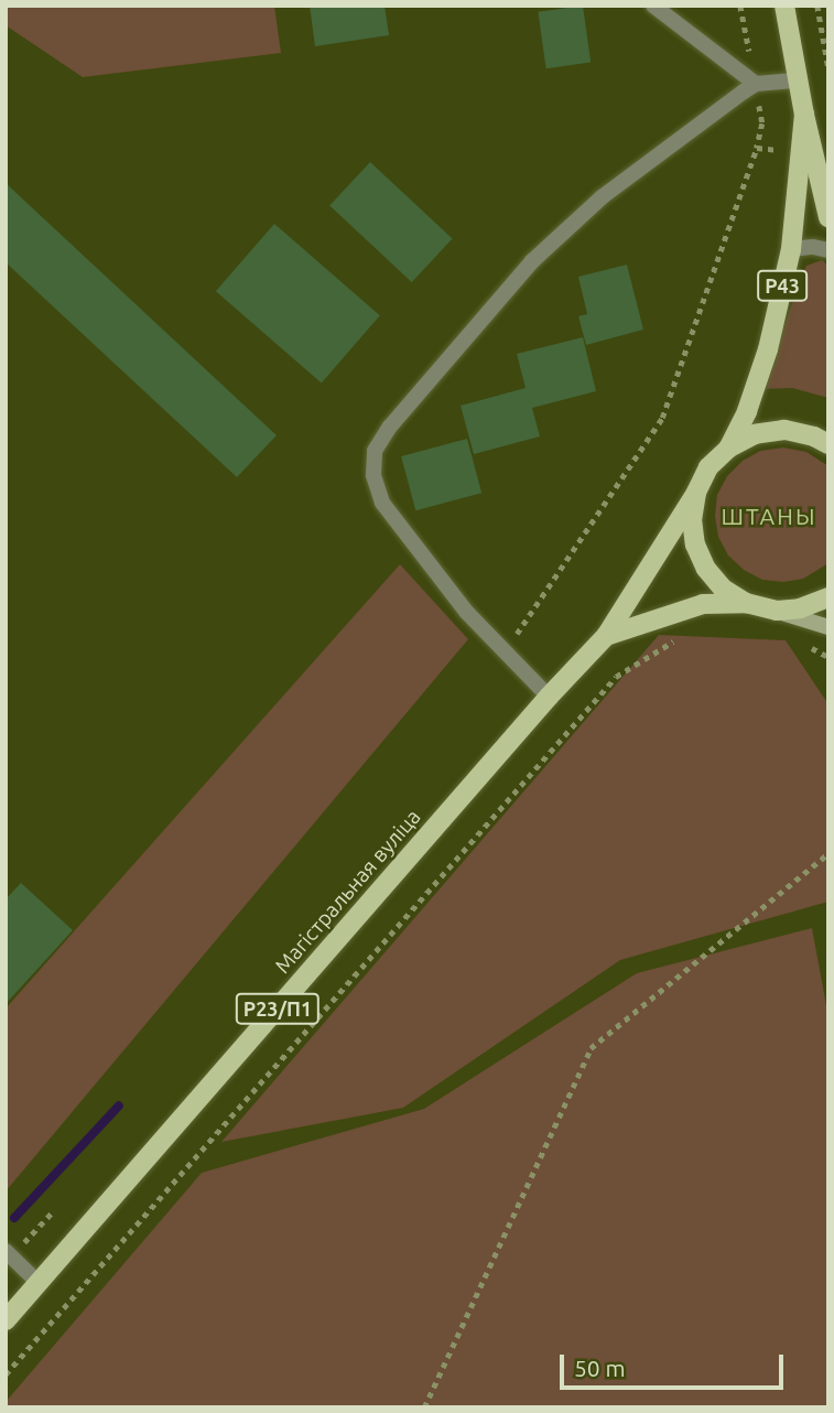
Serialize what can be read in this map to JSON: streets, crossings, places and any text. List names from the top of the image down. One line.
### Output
{"streets":{"main road":["Р43","Магістральная вуліца","Р23/П1"]},"crossings":[["Р43","Магістральная вуліца"]],"districts":["ШТАНЫ"],"scale_bar":"50 m"}
